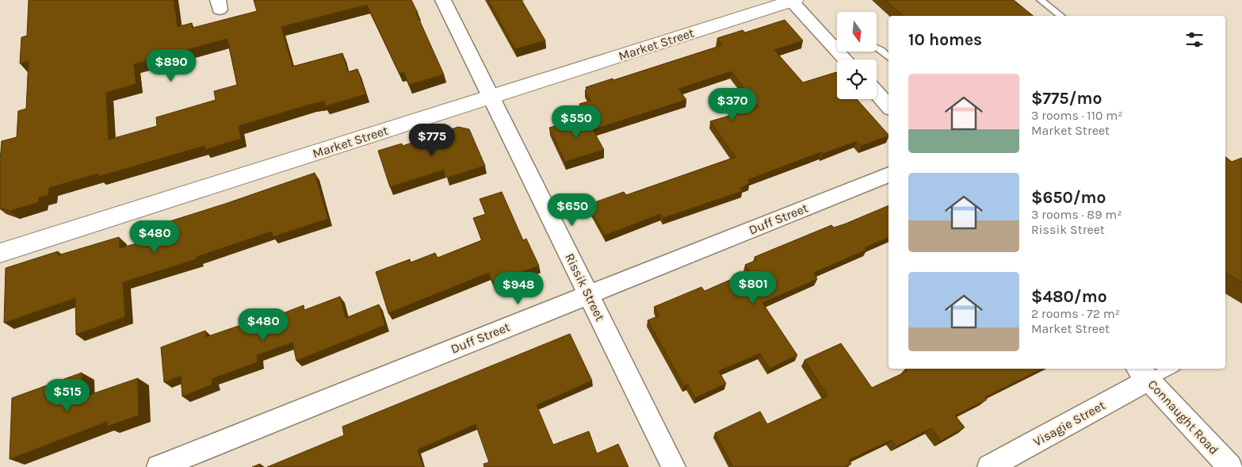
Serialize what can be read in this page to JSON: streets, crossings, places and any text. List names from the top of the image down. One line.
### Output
{"streets":{"street":["Market Street","Duff Street","Rissik Street","Connaught Road","Visagie Street"]},"crossings":[["Market Street","Rissik Street"],["Duff Street","Rissik Street"],["Connaught Road","Visagie Street"]],"north":"bottom","page":{"heading":"10 homes","price":["$890","$370","$550","$775","$650","$480","$801","$948","$480","$515"],"list":[{"name":"$775/mo","note":"3 rooms · 110 m² · Market Street"},{"name":"$650/mo","note":"3 rooms · 89 m² · Rissik Street"},{"name":"$480/mo","note":"2 rooms · 72 m² · Market Street"}]}}
